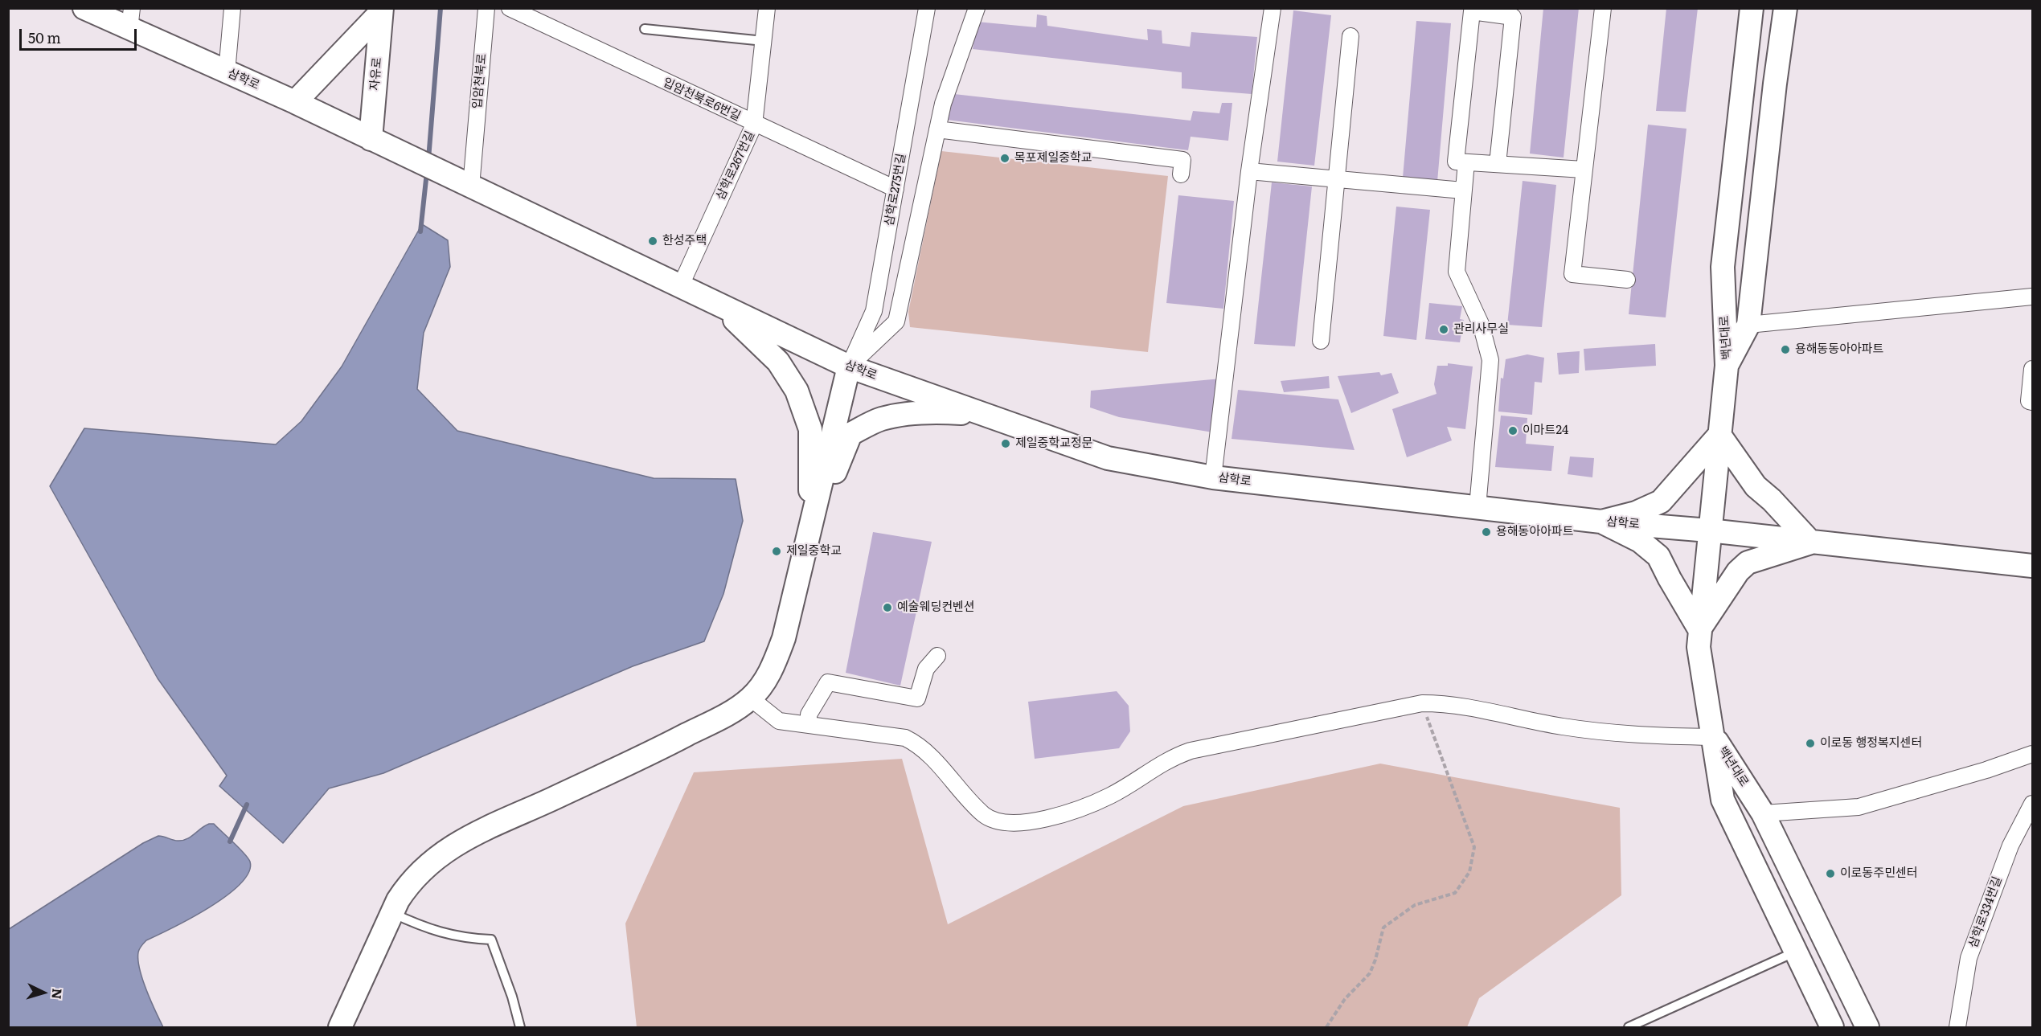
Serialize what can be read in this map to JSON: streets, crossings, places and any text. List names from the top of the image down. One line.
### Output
{"streets":{"street":["자유로","삼학로","입암천북로","입암천북로6번길","삼학로267번길","삼학로275번길","백년대로","삼학로334번길"]},"crossings":[["자유로","삼학로"],["삼학로","입암천북로"],["삼학로","삼학로267번길"],["삼학로","삼학로275번길"],["입암천북로6번길","삼학로267번길"],["입암천북로6번길","삼학로275번길"]],"places":["목포제일중학교","한성주택","관리사무실","용해동동아아파트","이마트24","제일중학교정문","용해동아아파트","제일중학교","예술웨딩컨벤션","이로동 행정복지센터","이로동주민센터"],"scale_bar":"50 m","north":"right"}
